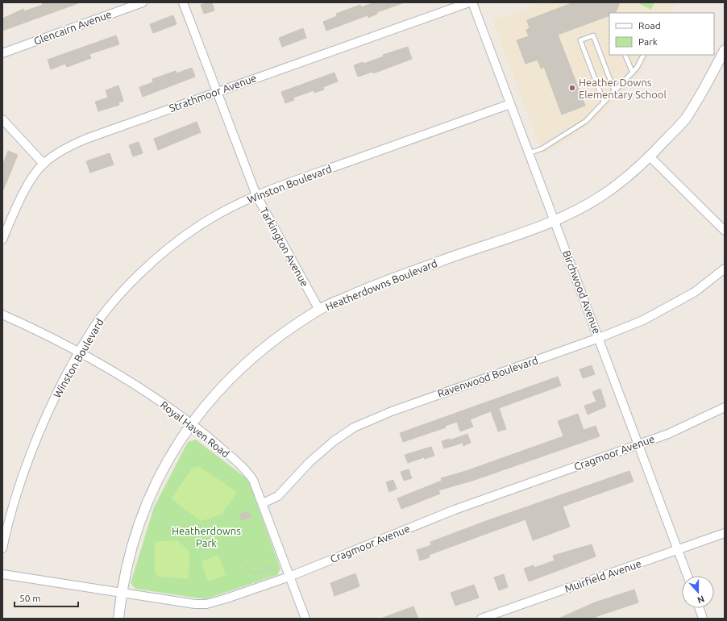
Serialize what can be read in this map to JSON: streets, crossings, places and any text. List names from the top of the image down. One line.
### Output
{"streets":{"street":["Glencairn Avenue","Strathmoor Avenue","Winston Boulevard","Tarkington Avenue","Heatherdowns Boulevard","Birchwood Avenue","Ravenwood Boulevard","Royal Haven Road","Cragmoor Avenue","Muirfield Avenue"]},"crossings":[["Strathmoor Avenue","Tarkington Avenue"],["Winston Boulevard","Tarkington Avenue"],["Winston Boulevard","Birchwood Avenue"],["Winston Boulevard","Royal Haven Road"],["Tarkington Avenue","Heatherdowns Boulevard"],["Heatherdowns Boulevard","Birchwood Avenue"],["Heatherdowns Boulevard","Royal Haven Road"],["Heatherdowns Boulevard","Cragmoor Avenue"],["Birchwood Avenue","Ravenwood Boulevard"],["Birchwood Avenue","Cragmoor Avenue"],["Birchwood Avenue","Muirfield Avenue"],["Ravenwood Boulevard","Royal Haven Road"],["Royal Haven Road","Cragmoor Avenue"]],"parks":["Heatherdowns Park"],"places":["Heather Downs Elementary School"],"legend":["Road","Park"],"scale_bar":"50 m","north":"bottom"}
